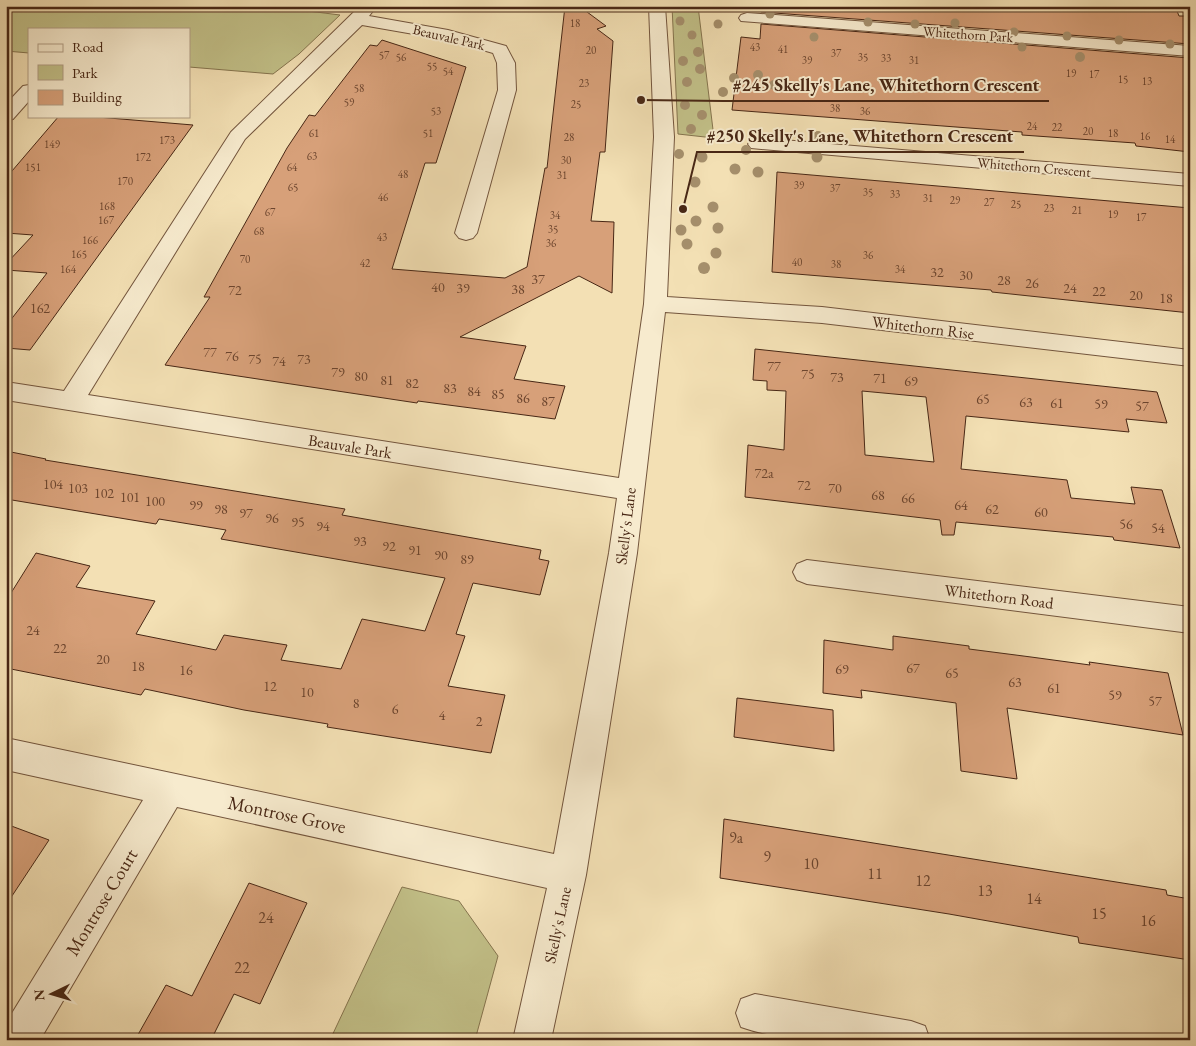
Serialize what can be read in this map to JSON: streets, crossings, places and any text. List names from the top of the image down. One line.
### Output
{"streets":{"street":["Whitethorn Park","Beauvale Park","Whitethorn Crescent","Whitethorn Rise","Skelly's Lane","Whitethorn Road","Montrose Grove","Montrose Court"]},"crossings":[["Beauvale Park","Skelly's Lane"],["Whitethorn Rise","Skelly's Lane"],["Skelly's Lane","Montrose Grove"],["Montrose Grove","Montrose Court"]],"places":["#245 Skelly's Lane, Whitethorn Crescent","#250 Skelly's Lane, Whitethorn Crescent"],"house_numbers":["18","43","41","20","37","57","56","35","33","39","31","55","54","19","17","15","13","23","58","59","25","38","53","36","24","22","20","61","51","18","16","28","14","173","149","63","172","30","151","64","48","31","170","39","65","37","35","33","46","31","29","27","25","168","23","21","67","19","34","17","167","35","68","43","166","36","165","36","70","40","42","38","164","34","32","30","37","28","26","40","39","24","38","72","22","20","18","162","77","76","75","73","74","77","79","75","80","73","71","81","69","82","83","84","85","86","65","87","63","61","59","57","72a","104","72","103","70","102","68","101","66","100","99","64","98","62","60","97","96","95","56","94","54","93","92","91","90","89","24","22","20","18","67","69","16","65","63","12","61","10","59","57","8","6","4","2","9a","9","10","11","12","13","14","15","24","16","22"],"legend":["Road","Park","Building"],"north":"left"}
